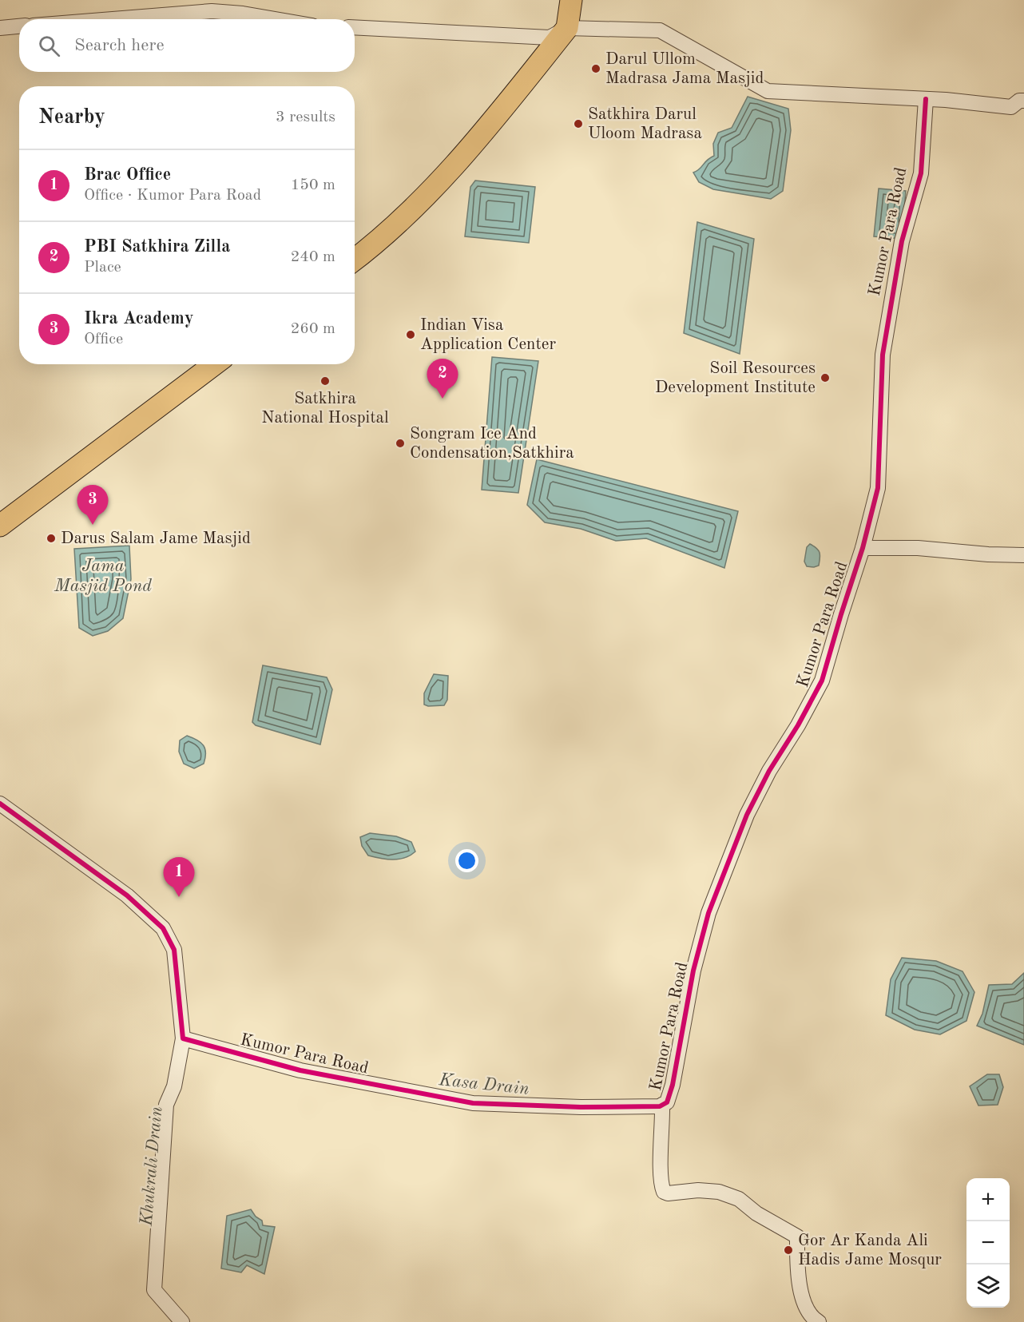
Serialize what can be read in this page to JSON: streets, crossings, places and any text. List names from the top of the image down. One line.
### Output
{"streets":{"street":["Kumor Para Road"]},"water":["Jama Masjid Pond","Kasa Drain","Khukrali Drain"],"places":["Darul Ullom Madrasa Jama Masjid","Satkhira Darul Uloom Madrasa","Indian Visa Application Center","Soil Resources Development Institute","Satkhira National Hospital","Songram Ice And Condensation,Satkhira","Darus Salam Jame Masjid","Gor Ar Kanda Ali Hadis Jame Mosqur"],"page":{"search":"Search here","heading":["Nearby","3 results"],"list":[{"mark":"1","name":"Brac Office","note":"Office · Kumor Para Road","value":"150 m"},{"mark":"2","name":"PBI Satkhira Zilla","note":"Place","value":"240 m"},{"mark":"3","name":"Ikra Academy","note":"Office","value":"260 m"}],"pins":["2","3","1"],"map_buttons":["+","−"]}}
